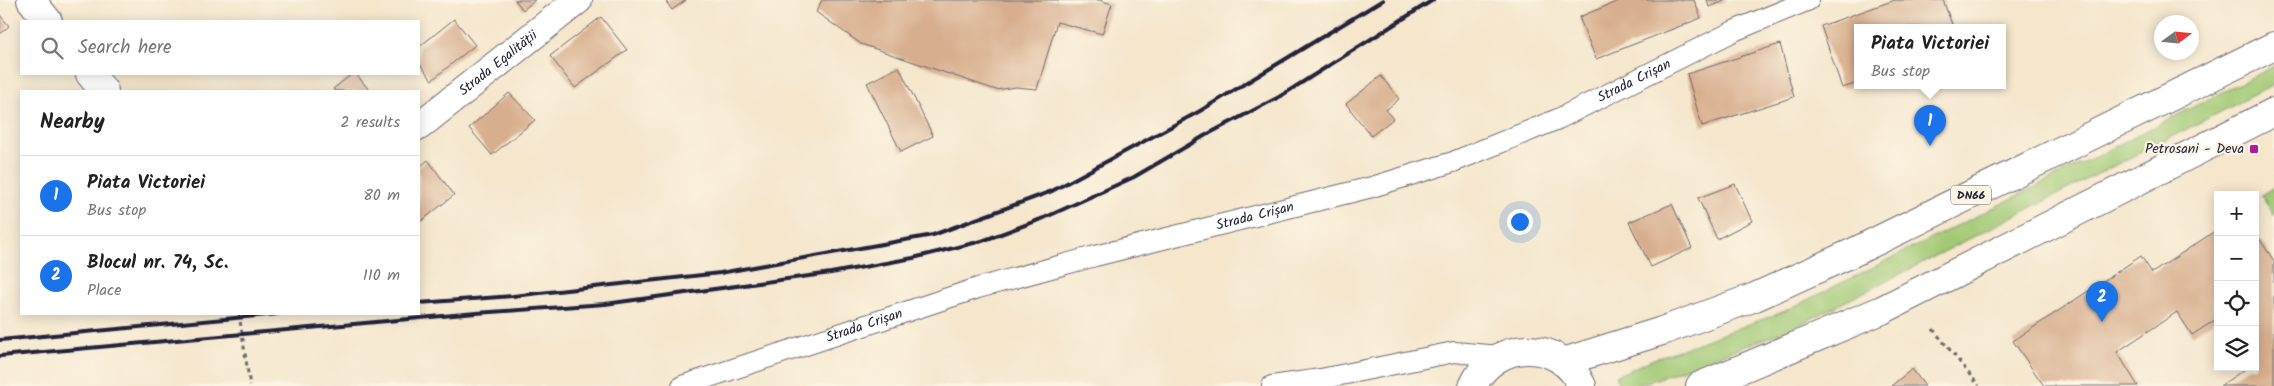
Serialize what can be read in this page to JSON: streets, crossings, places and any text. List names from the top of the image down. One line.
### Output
{"streets":{"main road":["Strada Egalității","DN66"],"lane":["Strada Crișan"]},"places":{"transit":["Petrosani - Deva"]},"north":"right","page":{"search":"Search here","popup":["Piata Victoriei","Bus stop"],"heading":["Nearby","2 results"],"pins":["1","2"],"list":[{"mark":"1","name":"Piata Victoriei","note":"Bus stop","value":"80 m"},{"mark":"2","name":"Blocul nr. 74, Sc.","note":"Place","value":"110 m"}],"map_buttons":["+","−"]}}
